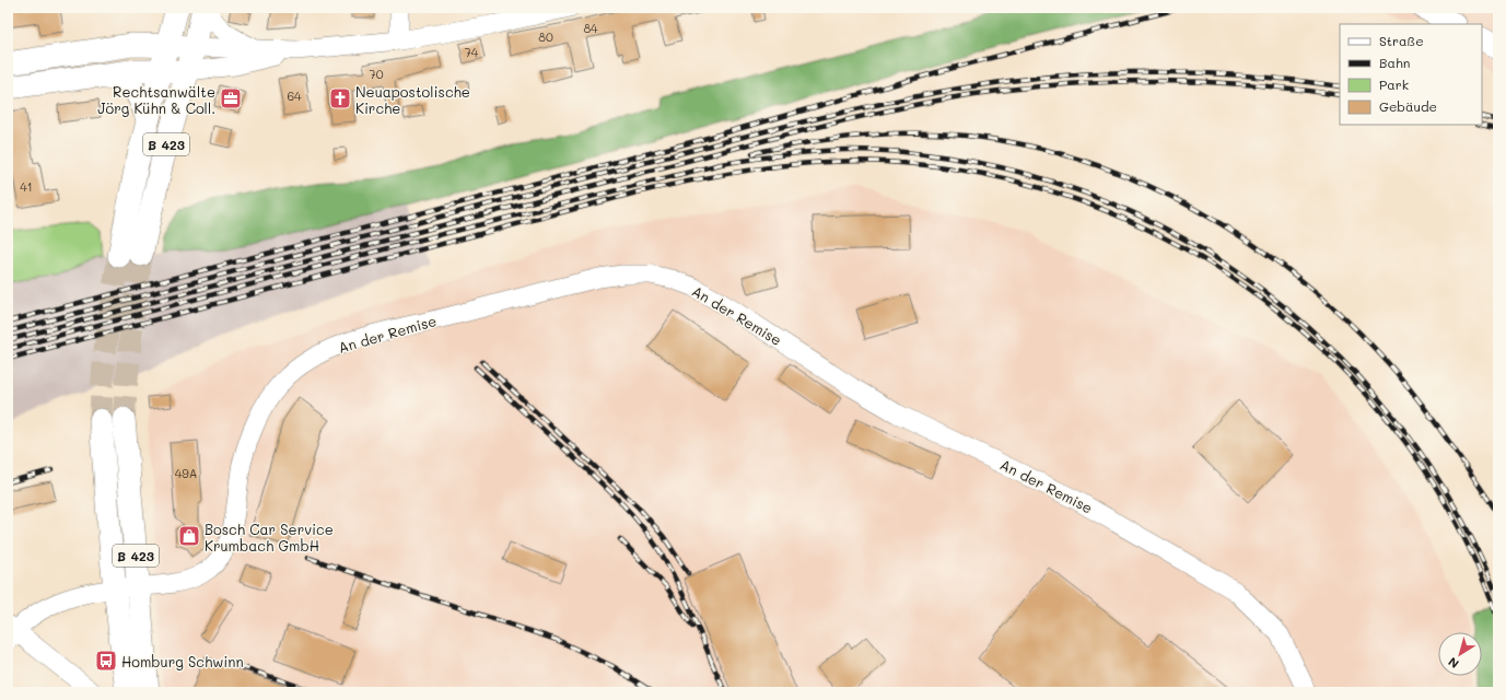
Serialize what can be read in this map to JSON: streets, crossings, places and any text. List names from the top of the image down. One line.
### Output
{"streets":{"main road":["B 423"],"street":["An der Remise"]},"crossings":[["B 423","An der Remise"]],"places":{"office":["Rechtsanwälte Jörg Kühn & Coll."],"church":["Neuapostolische Kirche"],"shop":["Bosch Car Service Krumbach GmbH"],"bus stop":["Homburg Schwinn"]},"house_numbers":["84","80","74","70","64","41","49A"],"legend":["Straße","Bahn","Park","Gebäude"],"north":"bottom left"}
